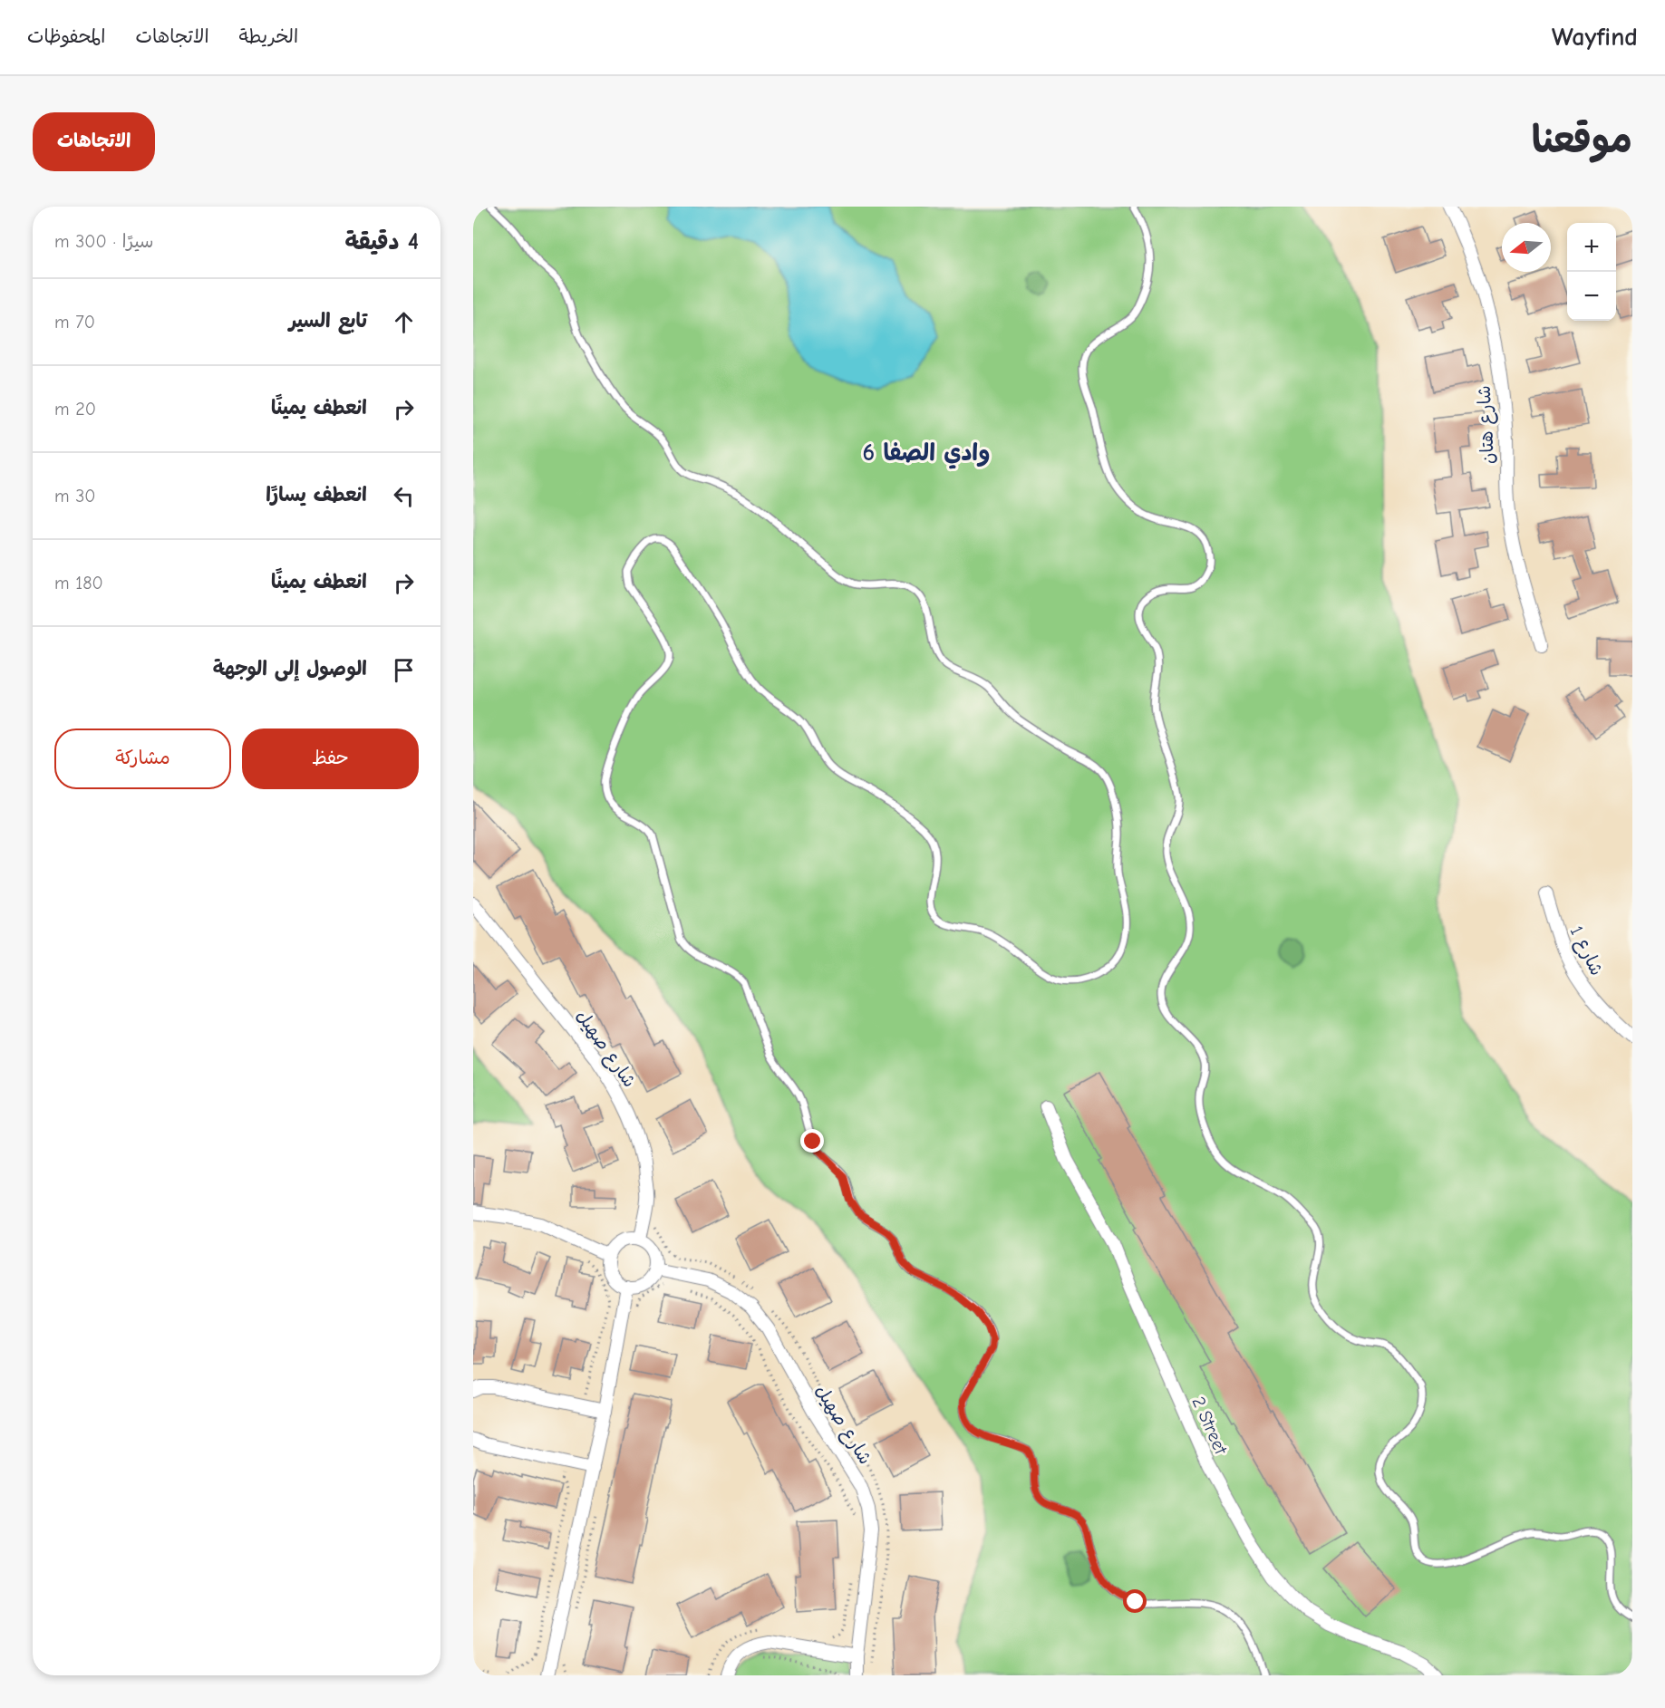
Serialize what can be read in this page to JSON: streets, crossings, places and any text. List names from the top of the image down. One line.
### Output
{"streets":{"street":["شارع هتان","شارع 1","شارع صهيل","2 Street"]},"districts":["وادي الصفا 6"],"north":"left","page":{"header":"Wayfind","nav":["الخريطة","الاتجاهات","المحفوظات"],"title":"موقعنا","buttons":["الاتجاهات",["حفظ","مشاركة"]],"heading":["4 دقيقة","سيرًا · 300 m"],"map_buttons":["+","−"],"list":[["تابع السير","70 m"],["انعطف يمينًا","20 m"],["انعطف يسارًا","30 m"],["انعطف يمينًا","180 m"],"الوصول إلى الوجهة"]}}
